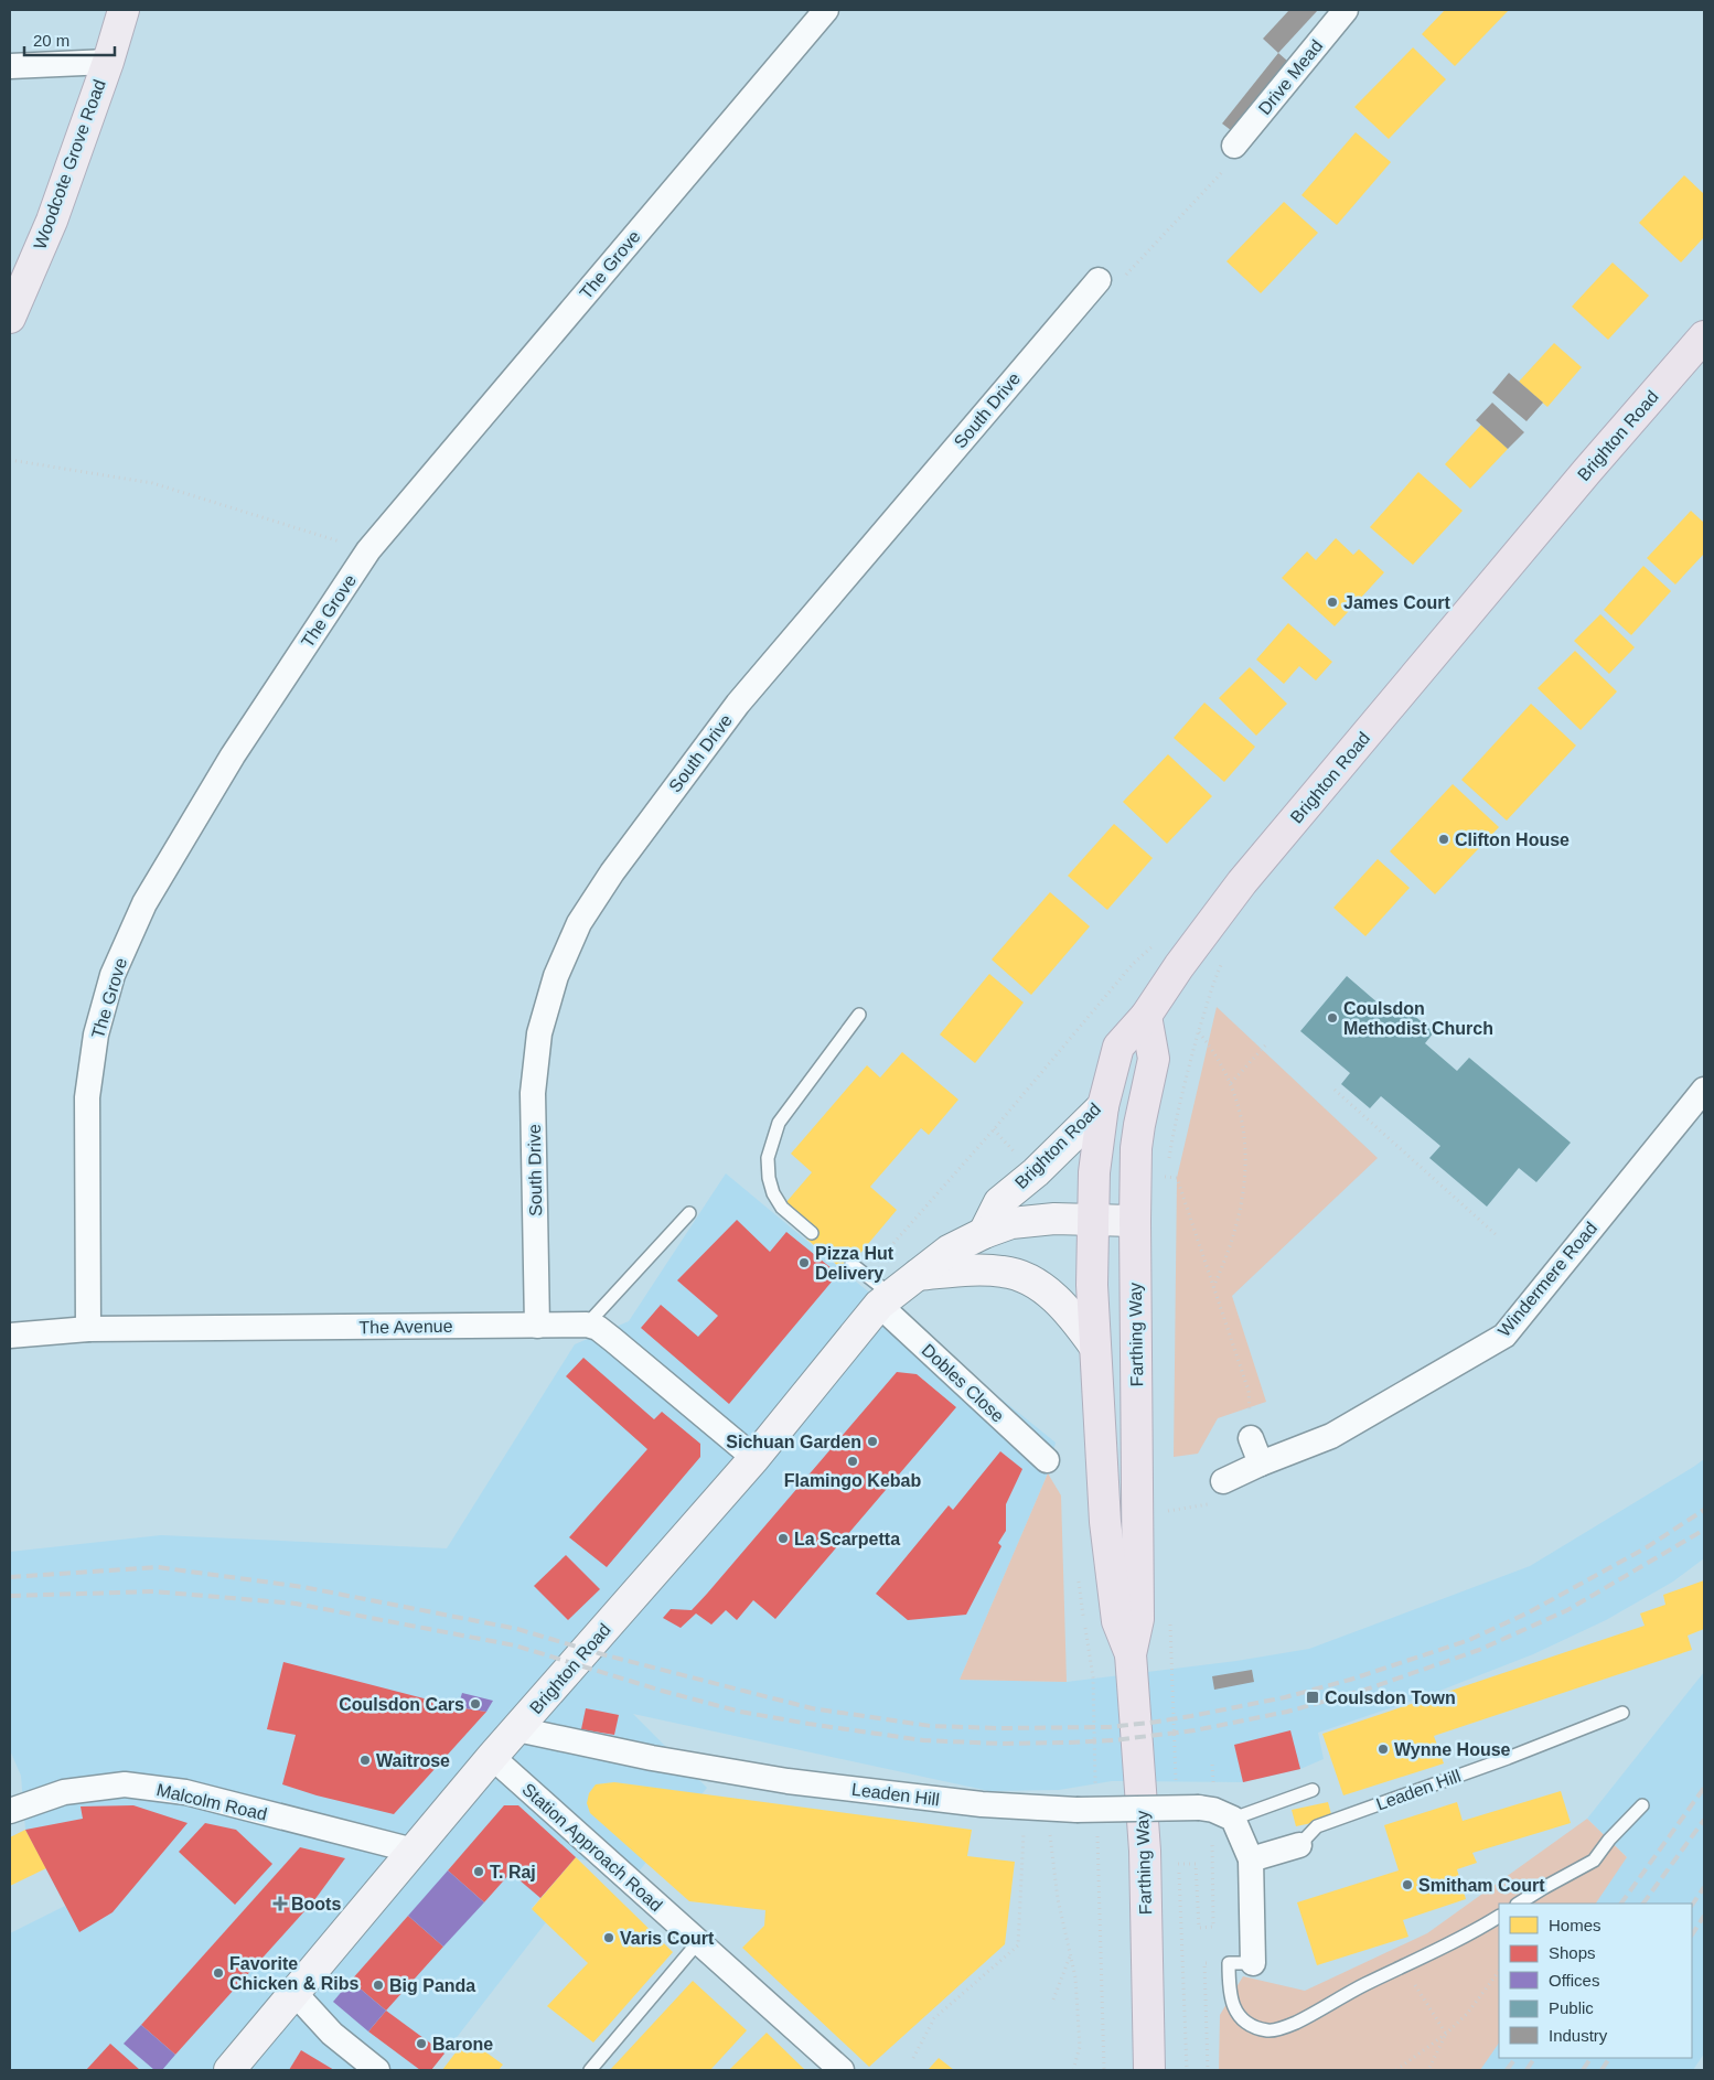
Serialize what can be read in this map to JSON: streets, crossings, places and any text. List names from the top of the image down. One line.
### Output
{"streets":{"highway":["Brighton Road","Farthing Way"],"main road":["Woodcote Grove Road"],"street":["Drive Mead","The Grove","South Drive","Windermere Road","The Avenue","Dobles Close","Leaden Hill","Malcolm Road","Station Approach Road"]},"crossings":[["The Grove","The Avenue"],["South Drive","The Avenue"],["Brighton Road","Farthing Way"],["Brighton Road","Dobles Close"],["Brighton Road","Leaden Hill"],["Brighton Road","Malcolm Road"],["Brighton Road","Station Approach Road"]],"places":{"other":["James Court","Clifton House","Coulsdon Methodist Church","Pizza Hut Delivery","Sichuan Garden","Flamingo Kebab","La Scarpetta","Coulsdon Cars","Wynne House","Waitrose","T. Raj","Smitham Court","Varis Court","Favorite Chicken & Ribs","Big Panda","Barone"],"transit":["Coulsdon Town"],"health":["Boots"]},"legend":["Homes","Shops","Offices","Public","Industry"],"scale_bar":"20 m"}
